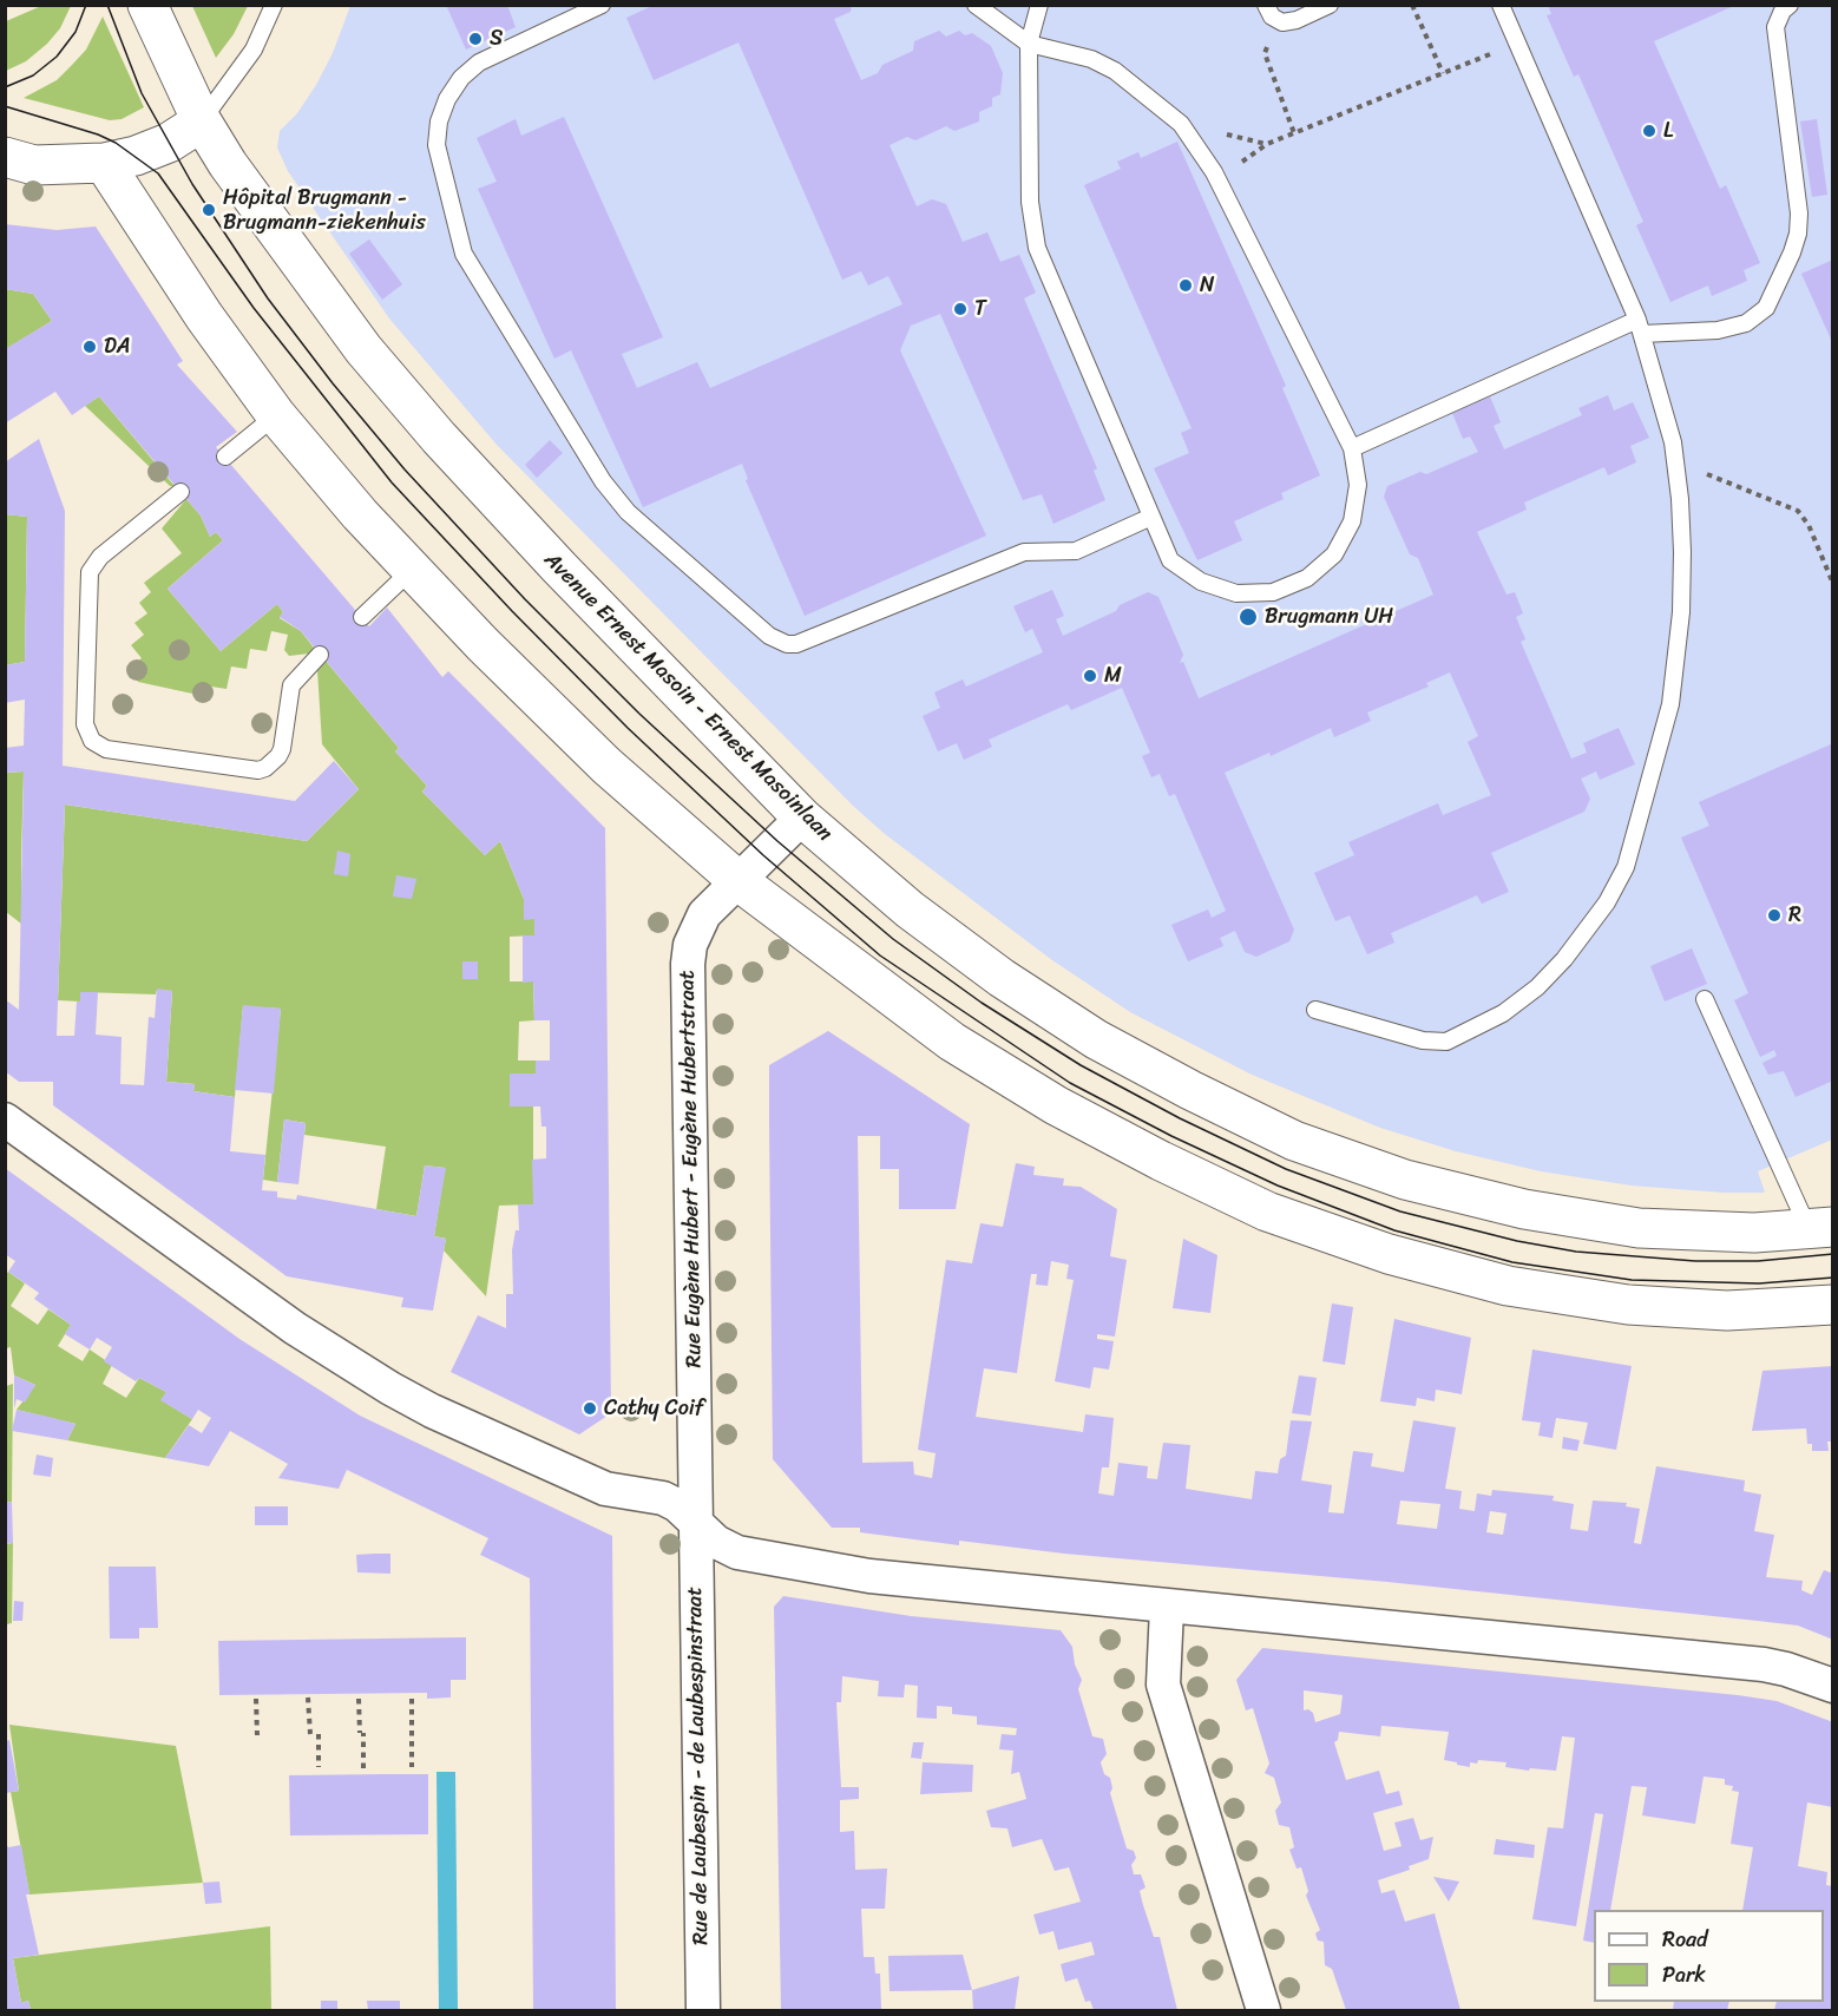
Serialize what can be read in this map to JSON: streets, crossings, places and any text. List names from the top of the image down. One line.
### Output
{"streets":{"street":["Avenue Ernest Masoin - Ernest Masoinlaan","Rue Eugène Hubert - Eugène Hubertstraat","Rue de Laubespin - de Laubespinstraat"]},"crossings":[["Avenue Ernest Masoin - Ernest Masoinlaan","Rue Eugène Hubert - Eugène Hubertstraat"],["Rue Eugène Hubert - Eugène Hubertstraat","Rue de Laubespin - de Laubespinstraat"]],"places":["S","L","Hôpital Brugmann - Brugmann-ziekenhuis","N","T","DA","Brugmann UH","M","R","Cathy Coif"],"legend":["Road","Park"]}
